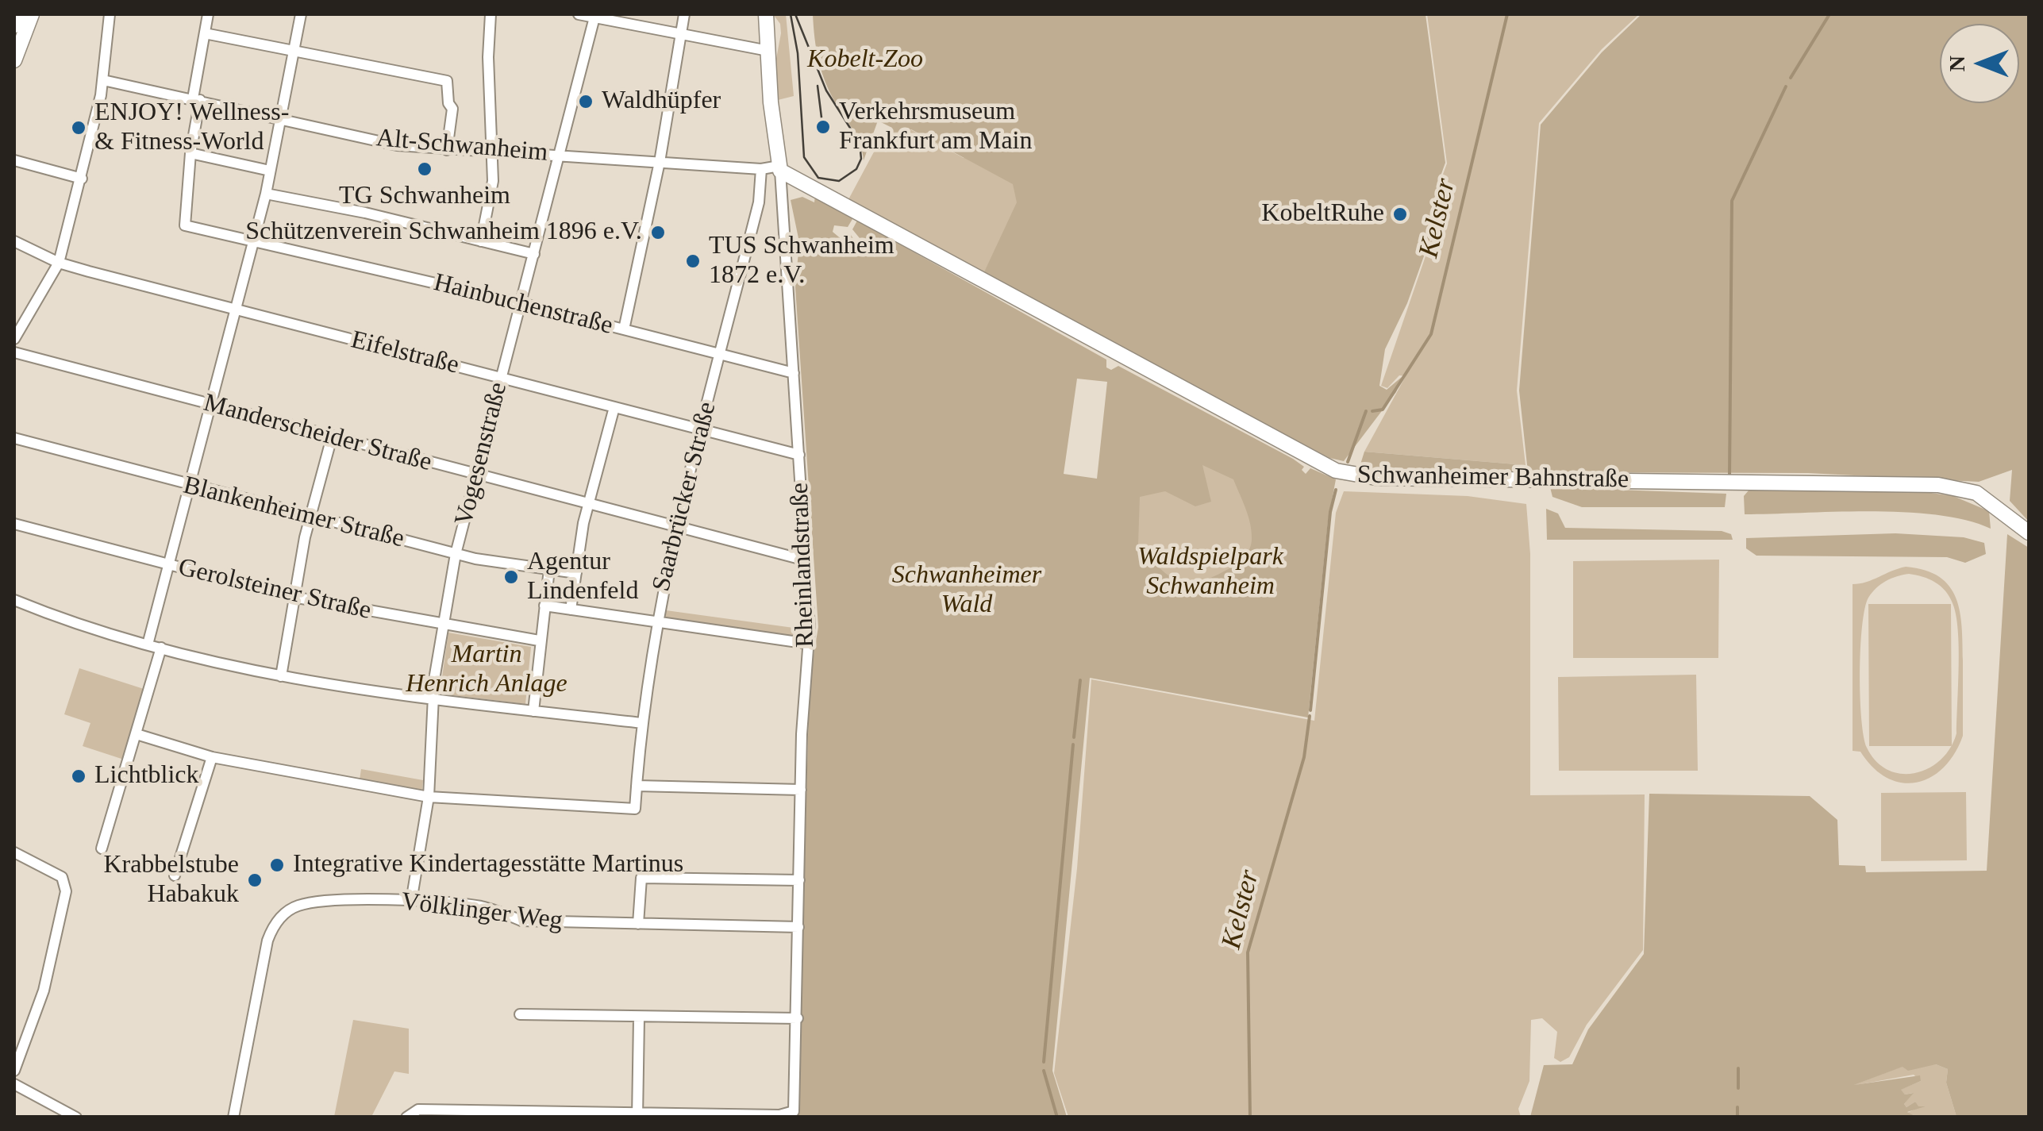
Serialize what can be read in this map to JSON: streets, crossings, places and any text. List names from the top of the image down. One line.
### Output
{"streets":{"street":["Alt-Schwanheim","Hainbuchenstraße","Eifelstraße","Manderscheider Straße","Vogesenstraße","Schwanheimer Bahnstraße","Saarbrücker Straße","Blankenheimer Straße","Rheinlandstraße","Gerolsteiner Straße","Völklinger Weg"]},"crossings":[["Alt-Schwanheim","Vogesenstraße"],["Alt-Schwanheim","Schwanheimer Bahnstraße"],["Alt-Schwanheim","Saarbrücker Straße"],["Alt-Schwanheim","Rheinlandstraße"],["Hainbuchenstraße","Vogesenstraße"],["Hainbuchenstraße","Saarbrücker Straße"],["Hainbuchenstraße","Rheinlandstraße"],["Eifelstraße","Vogesenstraße"],["Eifelstraße","Saarbrücker Straße"],["Eifelstraße","Rheinlandstraße"],["Manderscheider Straße","Vogesenstraße"],["Manderscheider Straße","Saarbrücker Straße"],["Manderscheider Straße","Rheinlandstraße"],["Vogesenstraße","Saarbrücker Straße"],["Vogesenstraße","Blankenheimer Straße"],["Vogesenstraße","Gerolsteiner Straße"],["Vogesenstraße","Völklinger Weg"],["Schwanheimer Bahnstraße","Rheinlandstraße"],["Rheinlandstraße","Völklinger Weg"]],"water":["Kelster"],"parks":["Kobelt-Zoo","Waldspielpark Schwanheim","Schwanheimer Wald","Martin Henrich Anlage"],"places":["Waldhüpfer","Verkehrsmuseum Frankfurt am Main","ENJOY! Wellness- & Fitness-World","TG Schwanheim","KobeltRuhe","Schützenverein Schwanheim 1896 e.V.","TUS Schwanheim 1872 e.V.","Agentur Lindenfeld","Lichtblick","Integrative Kindertagesstätte Martinus","Krabbelstube Habakuk"],"north":"left"}
